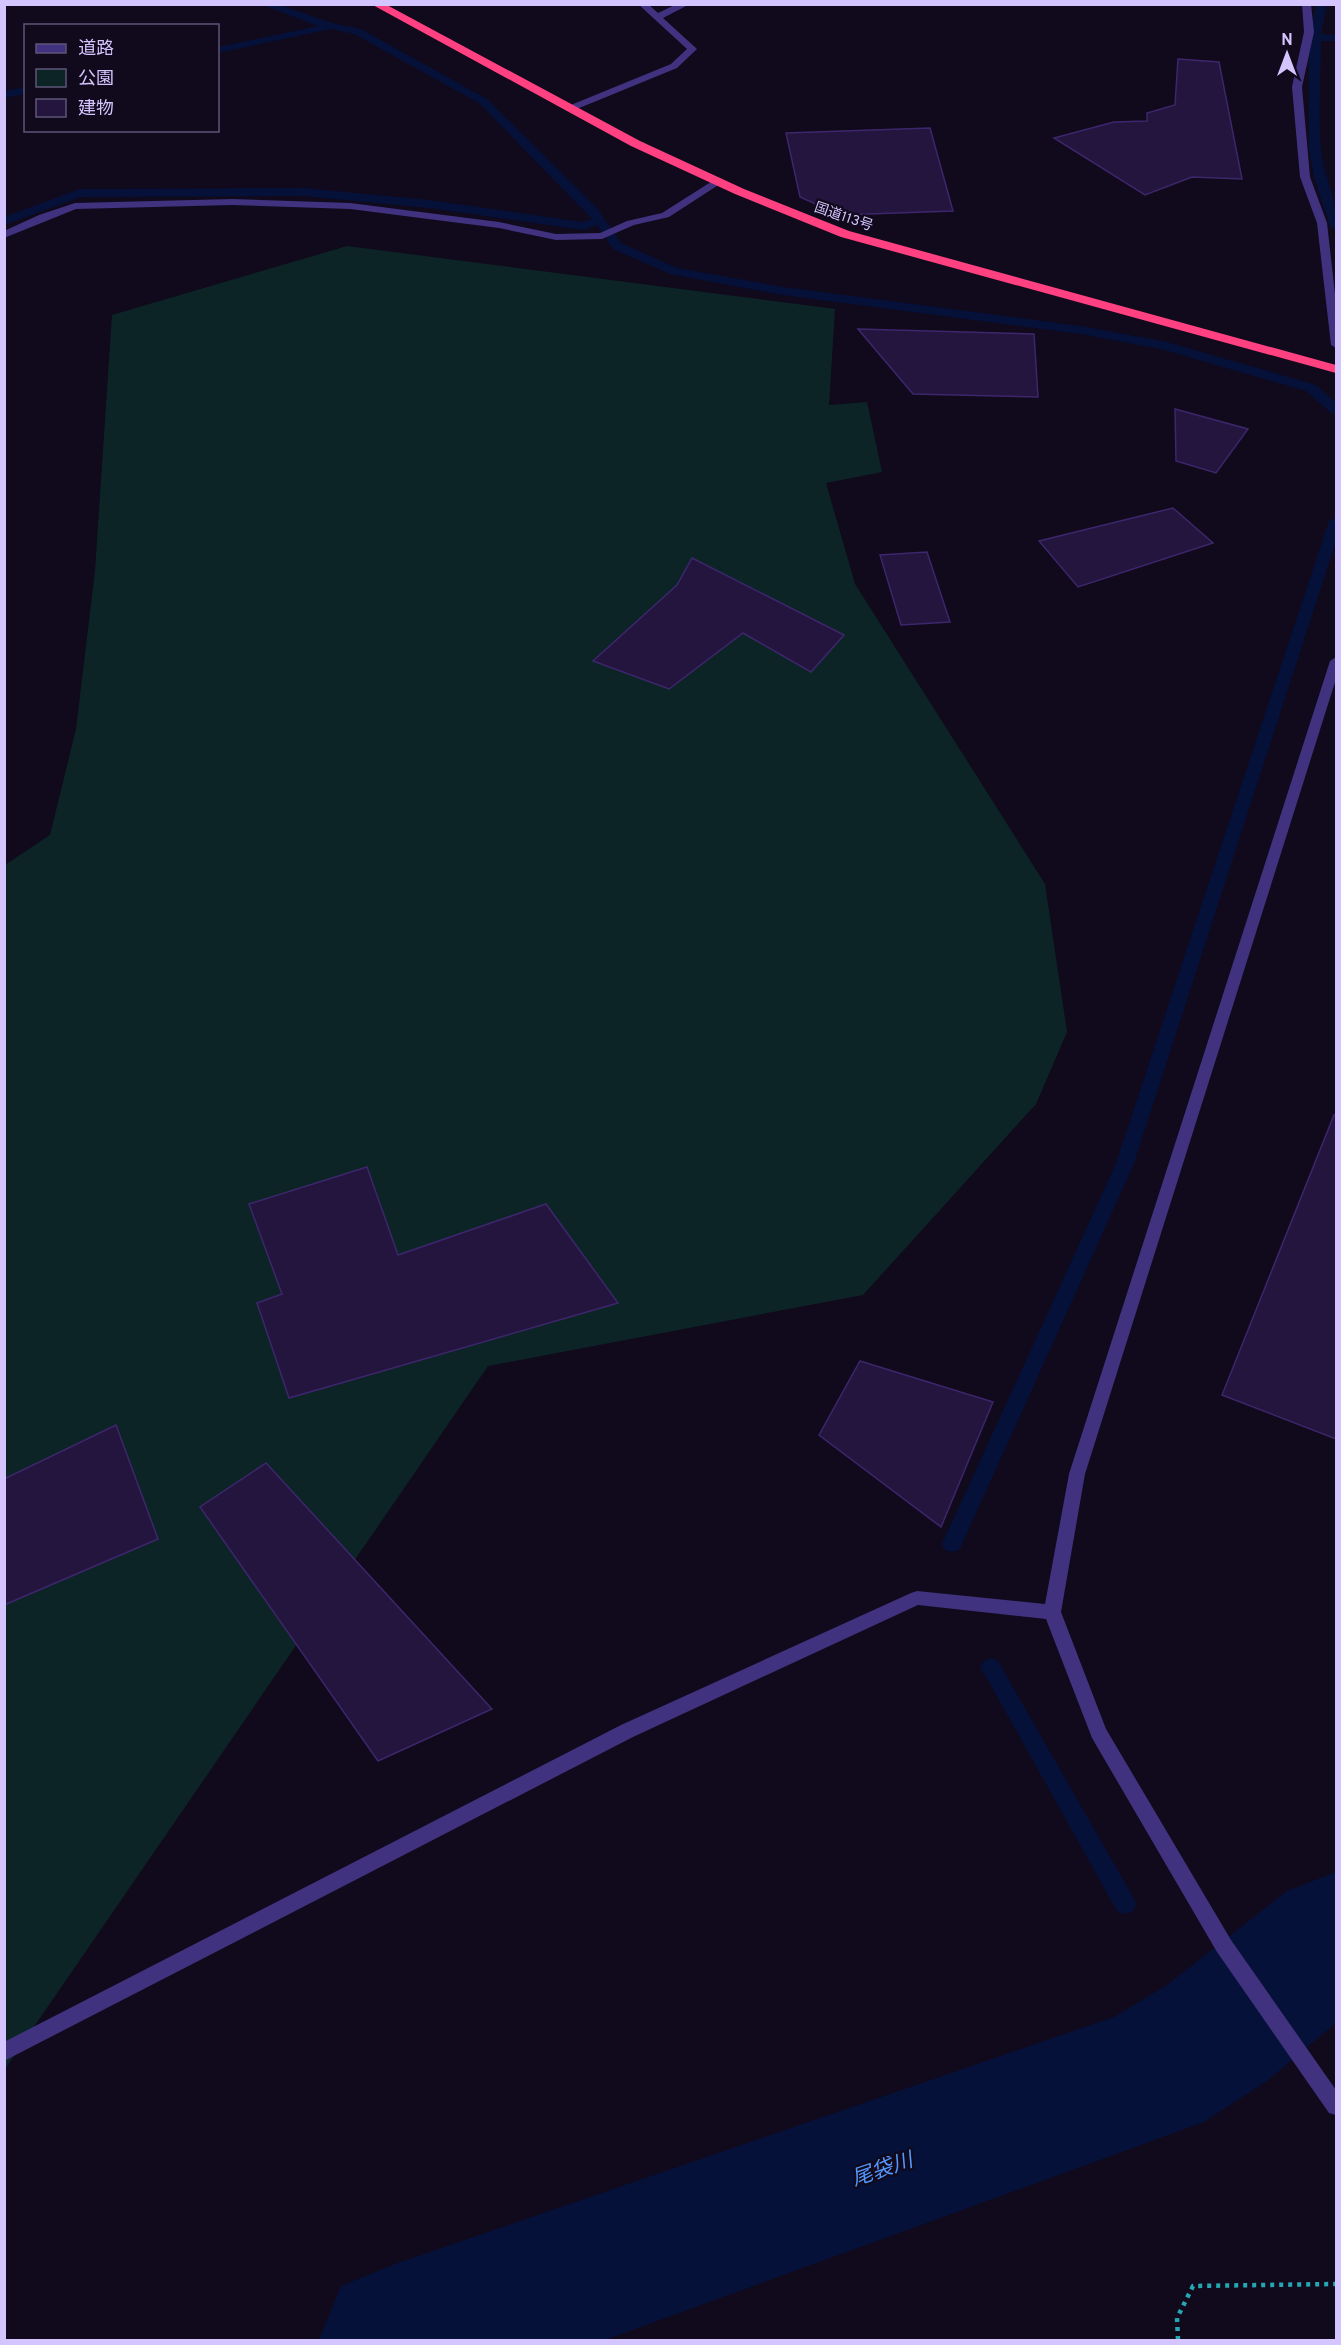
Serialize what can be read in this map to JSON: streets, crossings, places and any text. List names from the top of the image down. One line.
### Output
{"streets":{"highway":["国道113号"]},"water":["尾袋川"],"legend":["道路","公園","建物"],"north":"top"}
